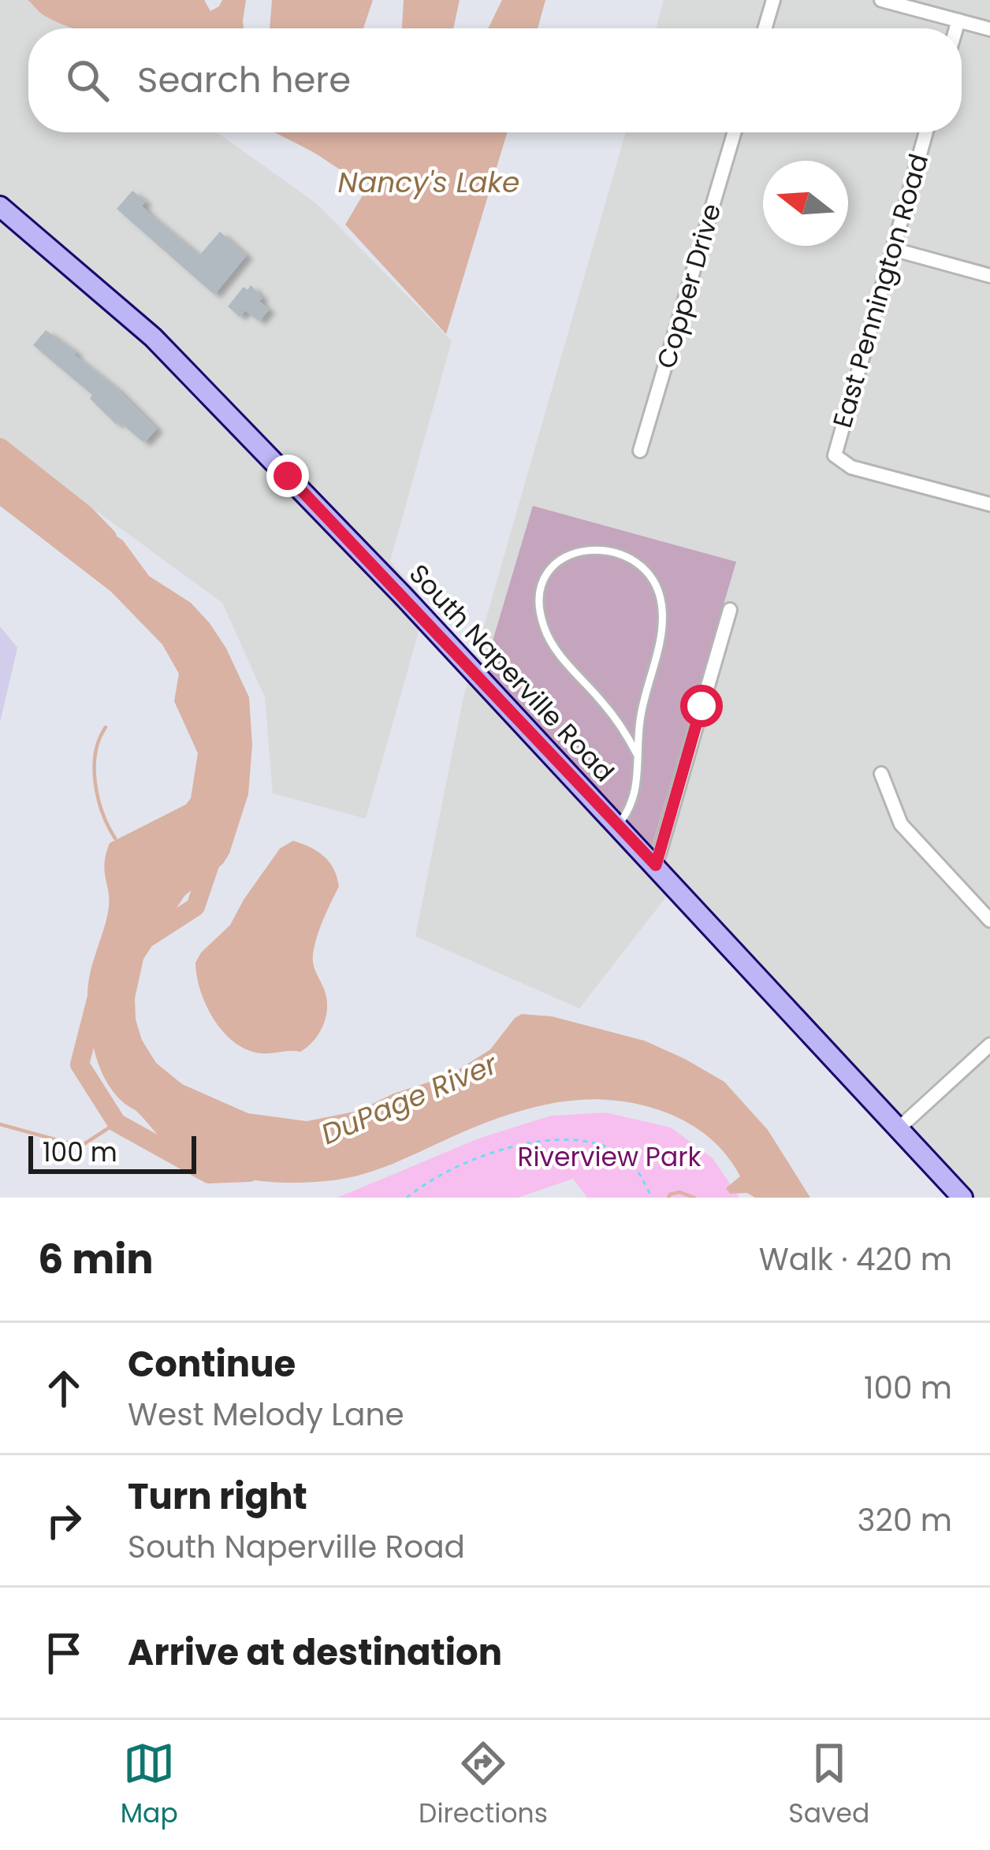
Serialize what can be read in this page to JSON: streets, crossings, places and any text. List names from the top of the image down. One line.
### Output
{"streets":{"main road":["South Naperville Road"],"street":["Copper Drive","East Pennington Road"]},"water":["Nancy's Lake","DuPage River"],"parks":["Riverview Park"],"scale_bar":"100 m","north":"left","page":{"search":"Search here","scale":"100 m","heading":["6 min","Walk · 420 m"],"list":[["Continue","West Melody Lane","100 m"],["Turn right","South Naperville Road","320 m"],"Arrive at destination"],"nav":["Map","Directions","Saved"]}}
